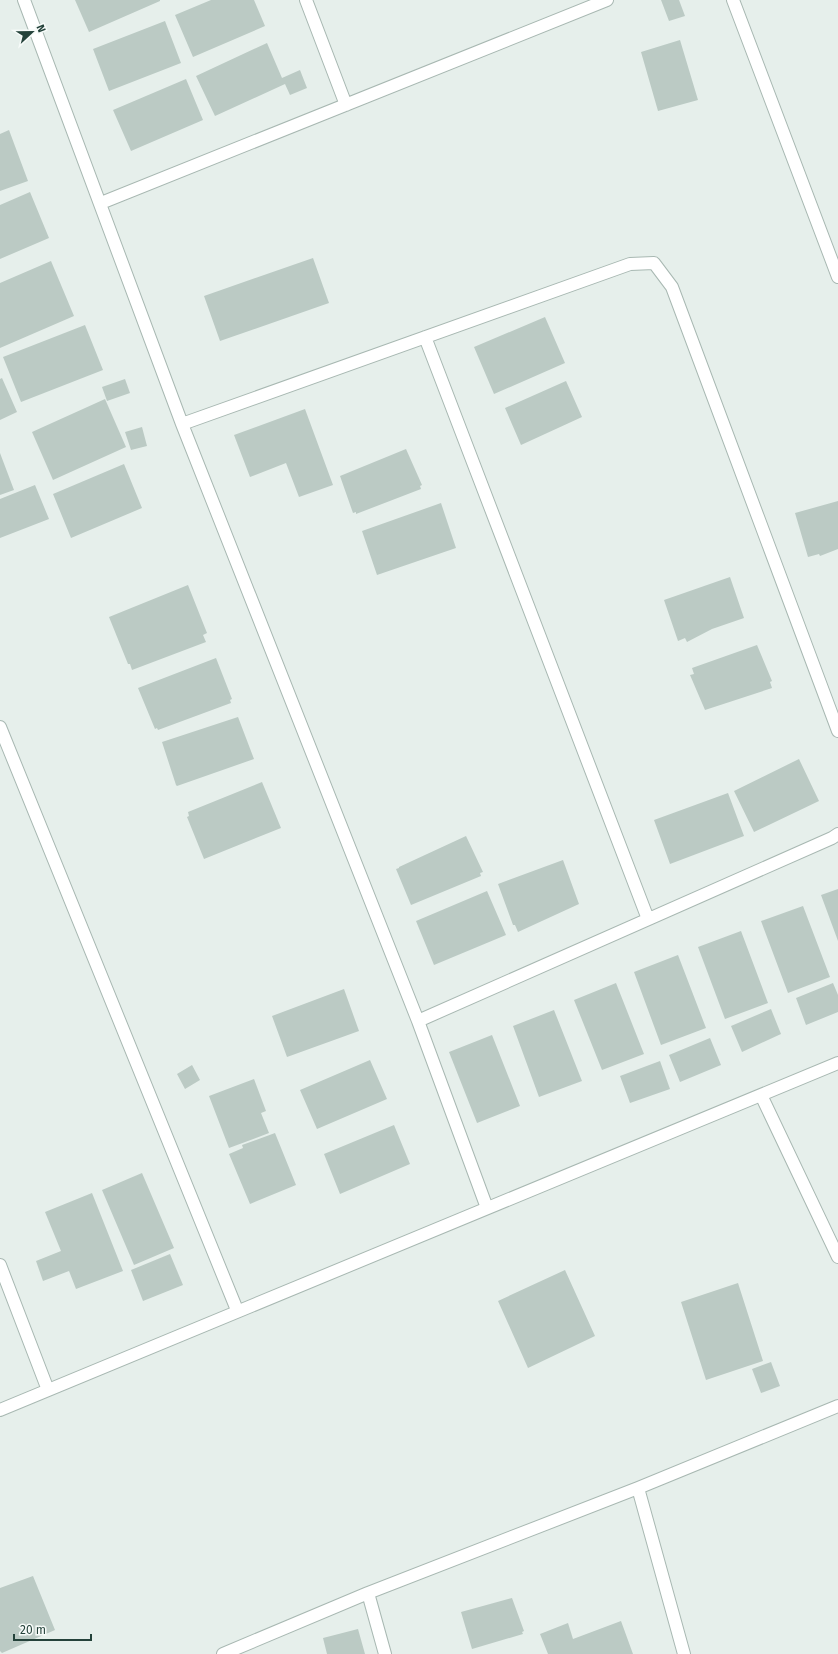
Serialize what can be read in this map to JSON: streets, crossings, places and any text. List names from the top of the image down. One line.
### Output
{"scale_bar":"20 m","north":"right"}
